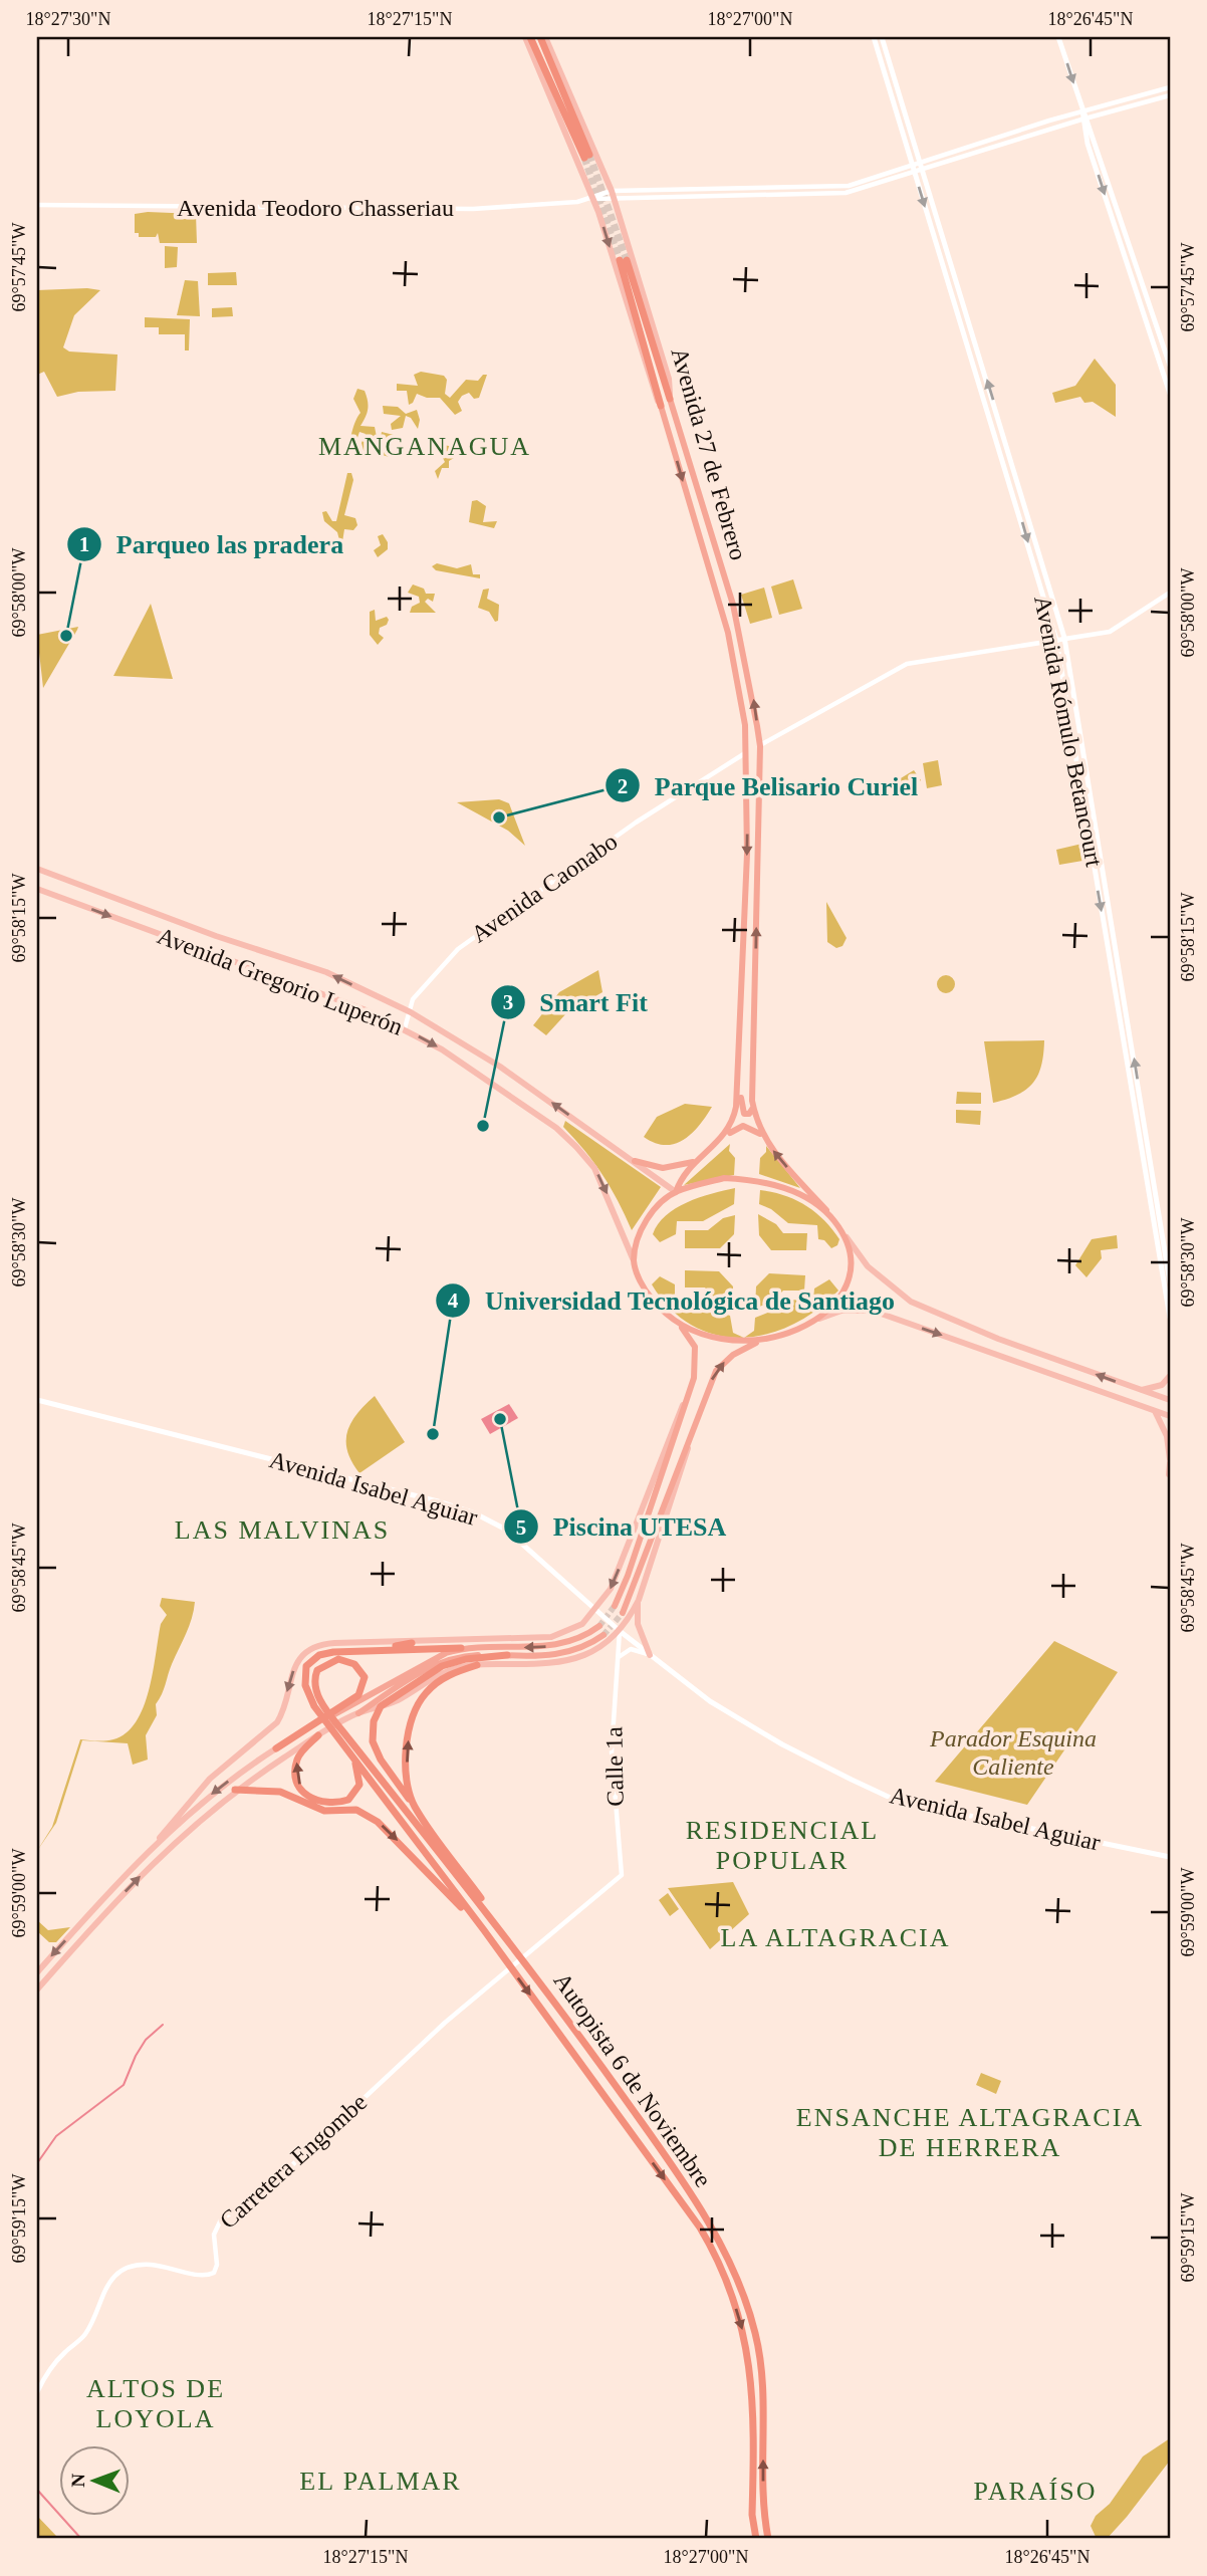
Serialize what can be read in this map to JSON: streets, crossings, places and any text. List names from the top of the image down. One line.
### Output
{"streets":{"highway":["Avenida 27 de Febrero","Autopista 6 de Noviembre"],"main road":["Avenida Rómulo Betancourt","Avenida Gregorio Luperón","Avenida Isabel Aguiar"],"street":["Avenida Teodoro Chasseriau","Avenida Caonabo","Calle 1a","Carretera Engombe"]},"crossings":[["Avenida Teodoro Chasseriau","Avenida 27 de Febrero"],["Avenida Teodoro Chasseriau","Avenida Rómulo Betancourt"],["Avenida 27 de Febrero","Avenida Caonabo"],["Avenida 27 de Febrero","Avenida Gregorio Luperón"],["Avenida Caonabo","Avenida Gregorio Luperón"],["Avenida Isabel Aguiar","Calle 1a"],["Calle 1a","Carretera Engombe"]],"districts":["MANGANAGUA","LAS MALVINAS","RESIDENCIAL POPULAR","LA ALTAGRACIA","ENSANCHE ALTAGRACIA DE HERRERA","ALTOS DE LOYOLA","EL PALMAR","PARAÍSO"],"parks":["Parador Esquina Caliente"],"places":["Parqueo las pradera","Parque Belisario Curiel","Smart Fit","Piscina UTESA","Universidad Tecnológica de Santiago"],"north":"left","coordinates":["18°27'30\"N","18°27'15\"N","18°27'00\"N","18°26'45\"N","69°57'45\"W","69°58'00\"W","69°58'15\"W","69°58'30\"W","69°58'45\"W","69°59'00\"W","69°59'15\"W"]}
